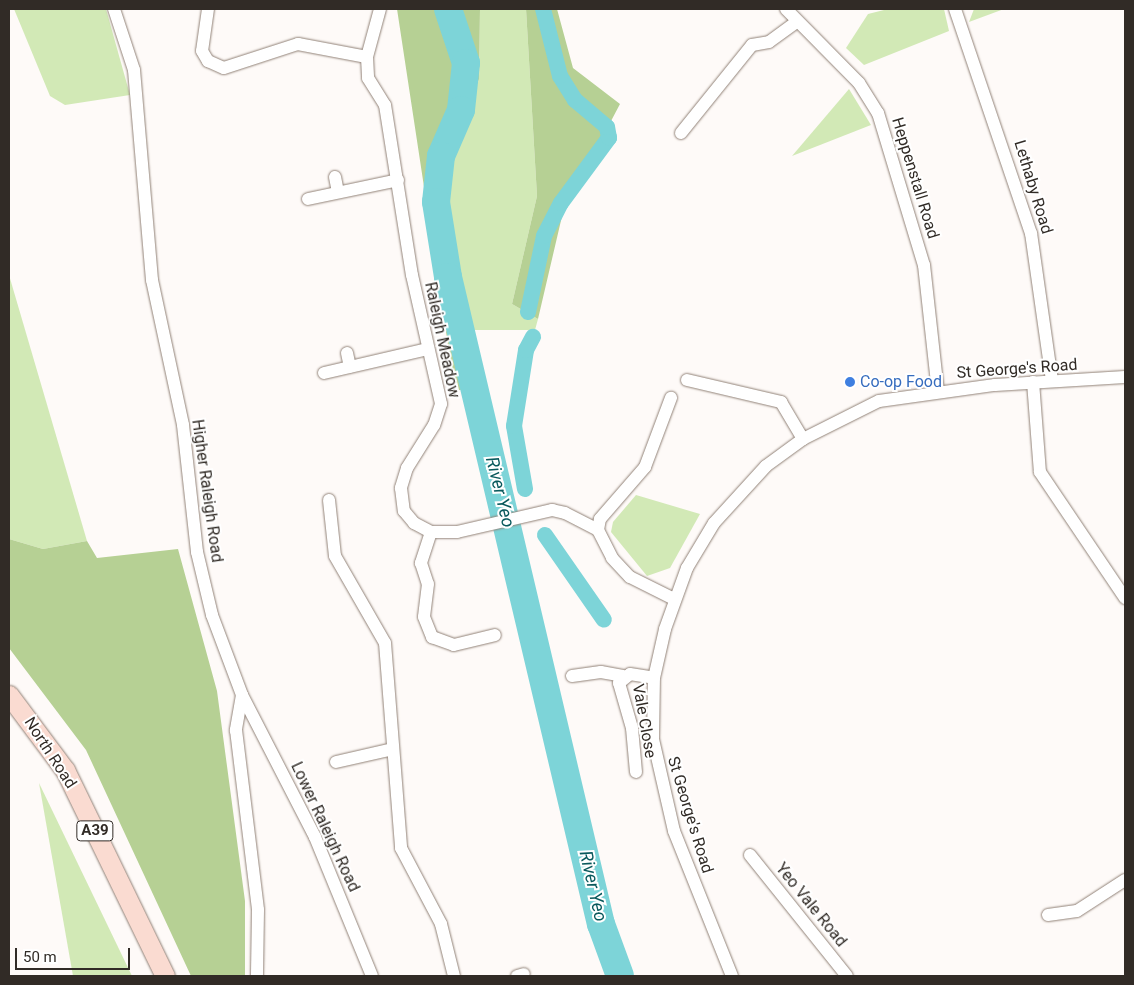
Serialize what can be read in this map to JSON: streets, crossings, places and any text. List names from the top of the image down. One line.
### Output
{"streets":{"main road":["North Road","A39"],"street":["Heppenstall Road","Lethaby Road","Raleigh Meadow","St George's Road","Higher Raleigh Road","Vale Close","Lower Raleigh Road","Yeo Vale Road"]},"crossings":[["Heppenstall Road","St George's Road"],["Lethaby Road","St George's Road"],["St George's Road","Vale Close"],["Higher Raleigh Road","Lower Raleigh Road"]],"water":["River Yeo"],"places":["Co-op Food"],"scale_bar":"50 m"}
